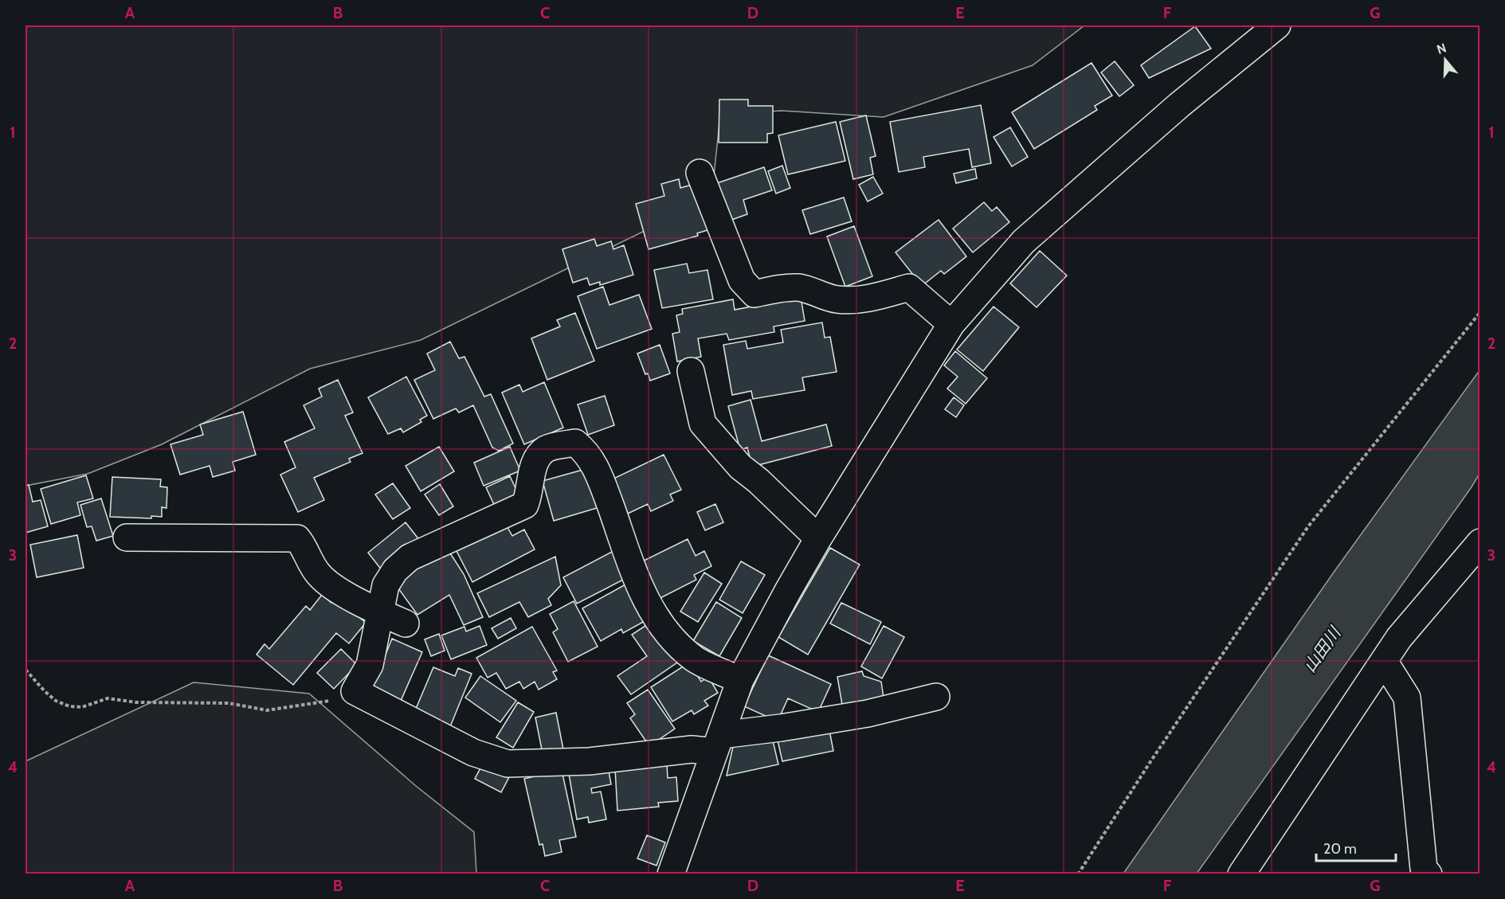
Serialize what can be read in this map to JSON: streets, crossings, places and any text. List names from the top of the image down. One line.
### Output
{"water":["山田川"],"scale_bar":"20 m","north":"top","grid":{"columns":["A","B","C","D","E","F","G"],"rows":["1","2","3","4"]}}
